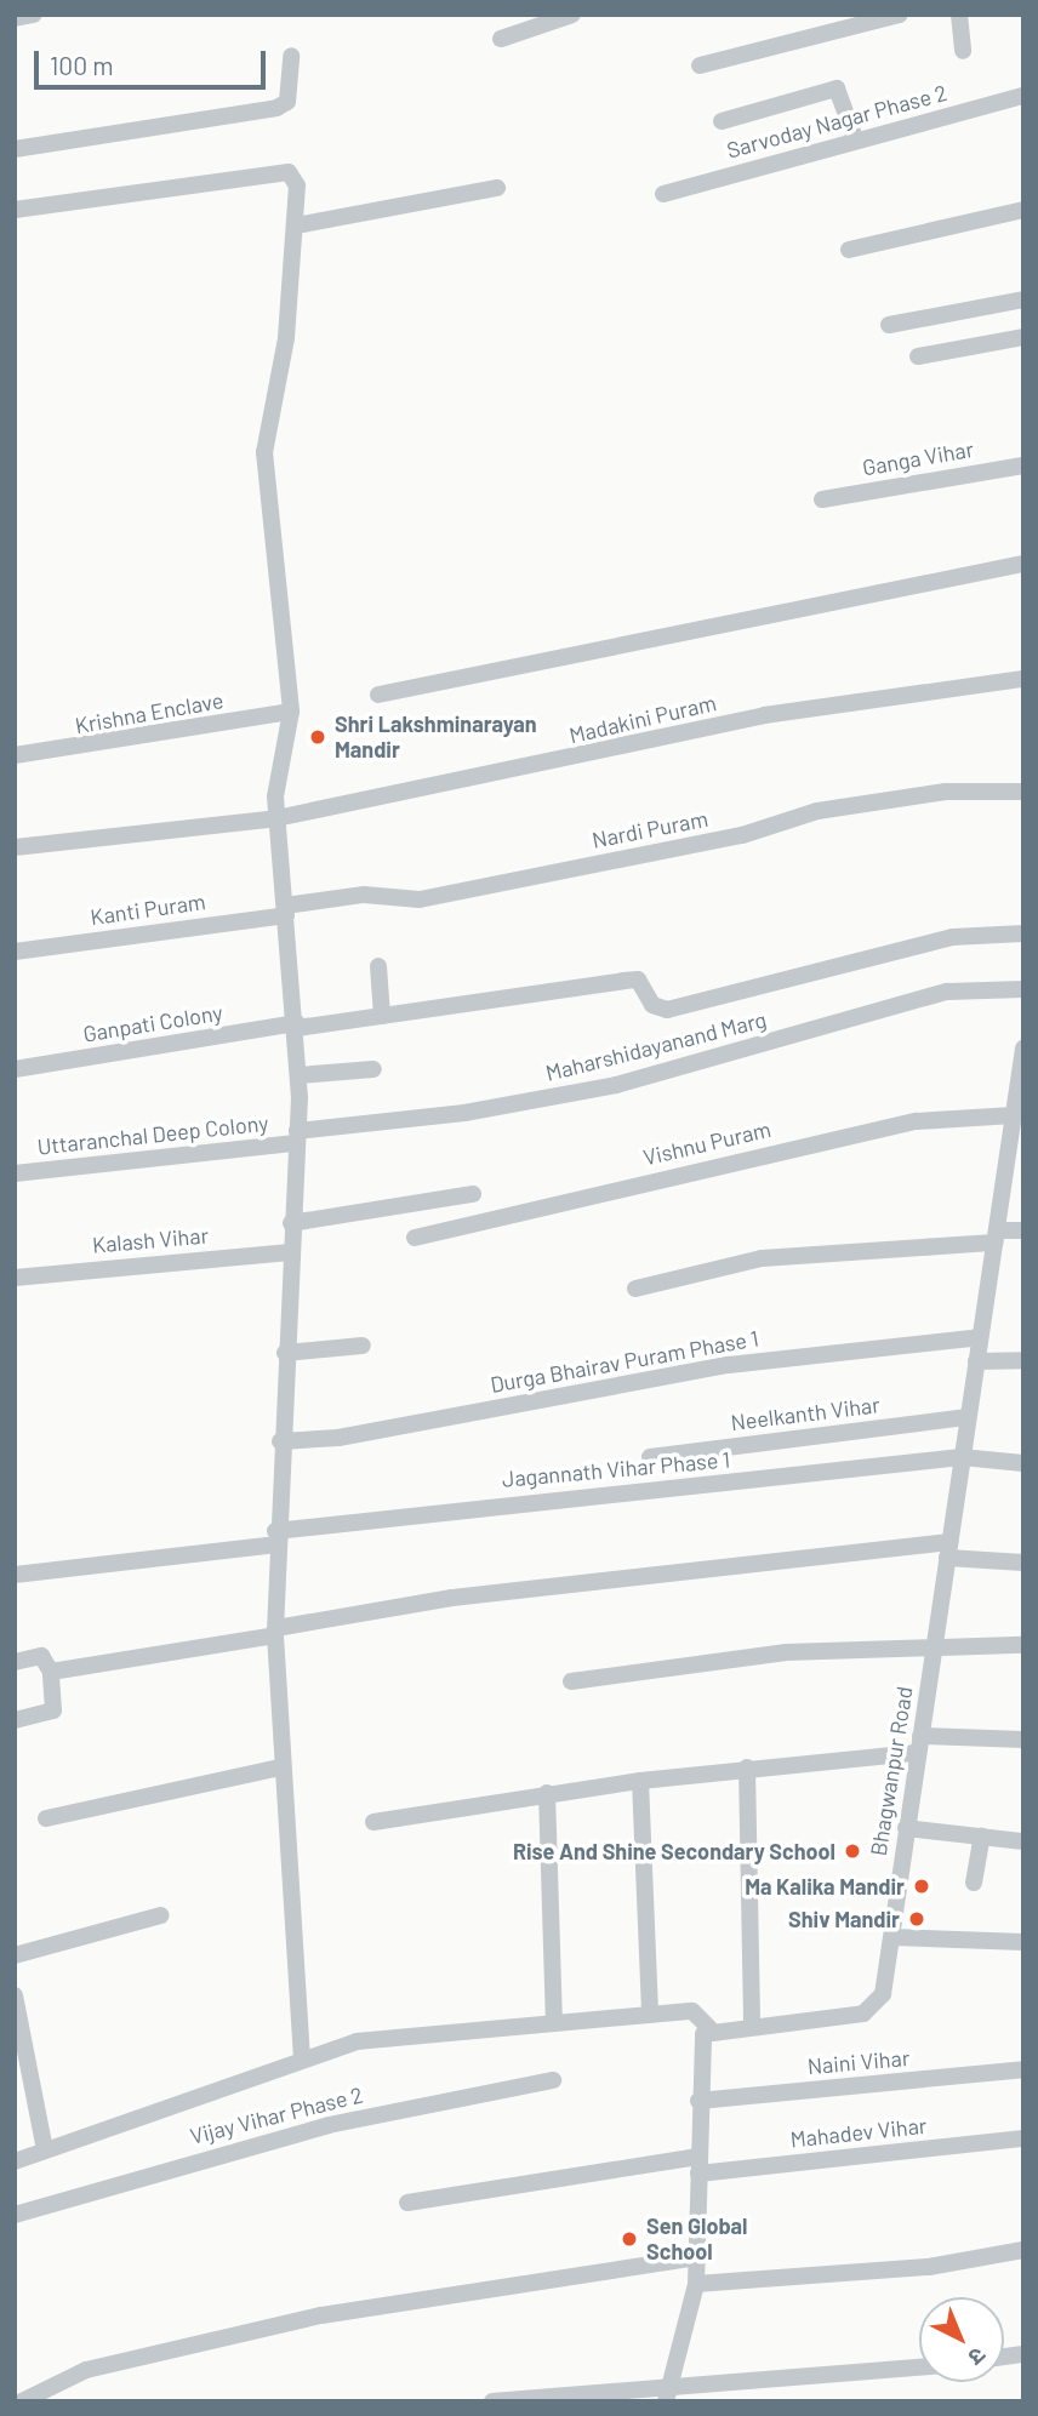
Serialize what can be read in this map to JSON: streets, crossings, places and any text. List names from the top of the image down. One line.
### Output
{"streets":{"street":["Sarvoday Nagar Phase 2","Ganga Vihar","Krishna Enclave","Madakini Puram","Nardi Puram","Kanti Puram","Ganpati Colony","Maharshidayanand Marg","Uttaranchal Deep Colony","Vishnu Puram","Kalash Vihar","Durga Bhairav Puram Phase 1","Neelkanth Vihar","Jagannath Vihar Phase 1","Bhagwanpur Road","Naini Vihar","Vijay Vihar Phase 2","Mahadev Vihar"]},"crossings":[["Nardi Puram","Kanti Puram"],["Maharshidayanand Marg","Uttaranchal Deep Colony"],["Vishnu Puram","Bhagwanpur Road"],["Durga Bhairav Puram Phase 1","Bhagwanpur Road"],["Neelkanth Vihar","Bhagwanpur Road"],["Jagannath Vihar Phase 1","Bhagwanpur Road"]],"places":["Shri Lakshminarayan Mandir","Rise And Shine Secondary School","Ma Kalika Mandir","Shiv Mandir","Sen Global School"],"scale_bar":"100 m","north":"bottom right"}
